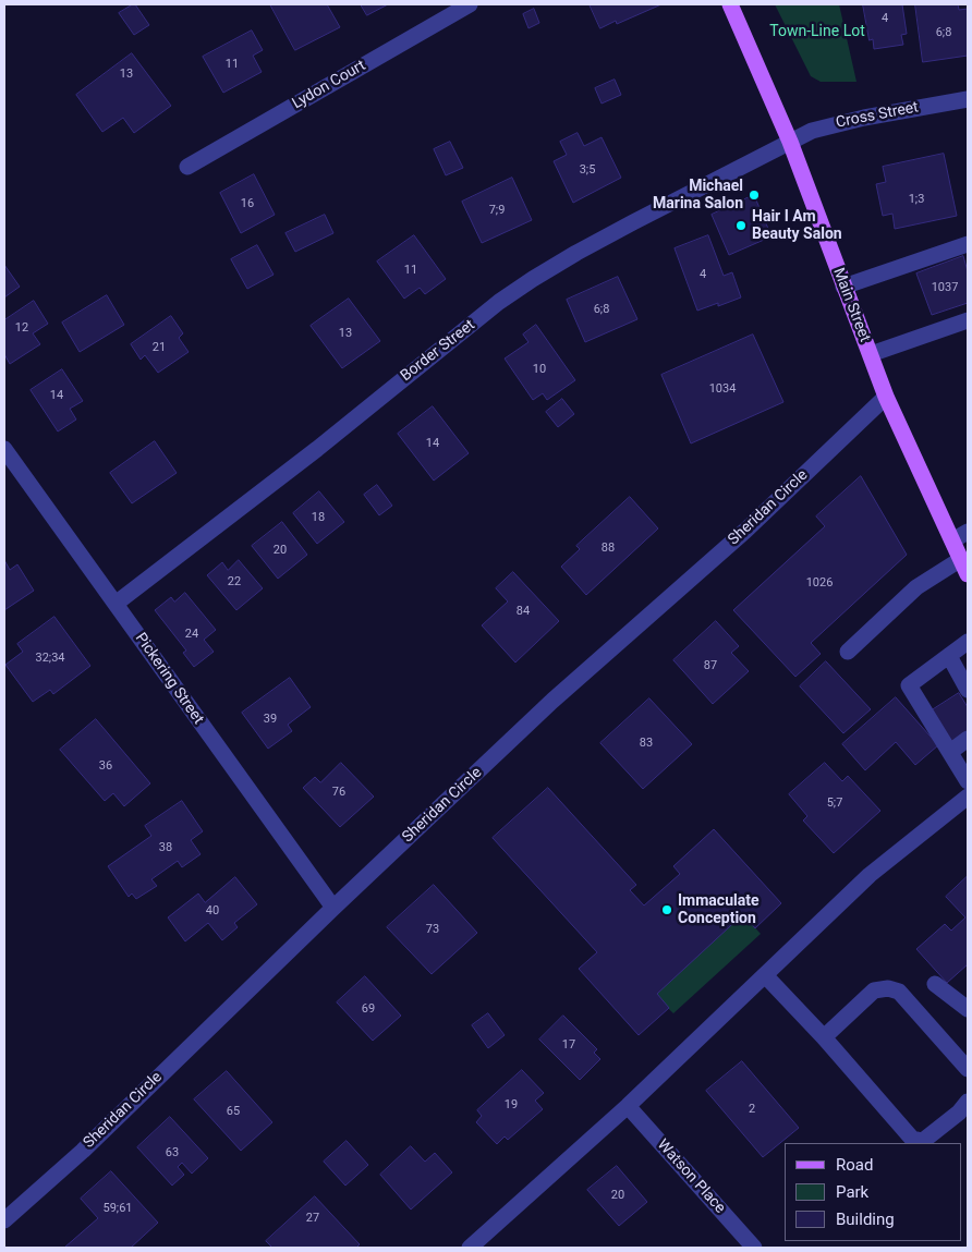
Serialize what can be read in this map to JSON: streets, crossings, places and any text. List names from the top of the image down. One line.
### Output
{"streets":{"main road":["Main Street"],"street":["Lydon Court","Cross Street","Border Street","Sheridan Circle","Pickering Street","Watson Place"]},"crossings":[["Cross Street","Main Street"],["Cross Street","Border Street"],["Main Street","Border Street"],["Main Street","Sheridan Circle"],["Border Street","Pickering Street"],["Sheridan Circle","Pickering Street"]],"parks":["Town-Line Lot"],"places":["Michael Marina Salon","Hair I Am Beauty Salon","Immaculate Conception"],"house_numbers":["4","6;8","11","13","3;5","1;3","16","7;9","11","4","1037","6;8","12","13","21","10","1034","14","14","18","88","20","22","1026","84","24","32;34","87","39","83","36","76","5;7","38","40","73","69","17","19","2","65","63","20","59;61","27"],"legend":["Road","Park","Building"]}
